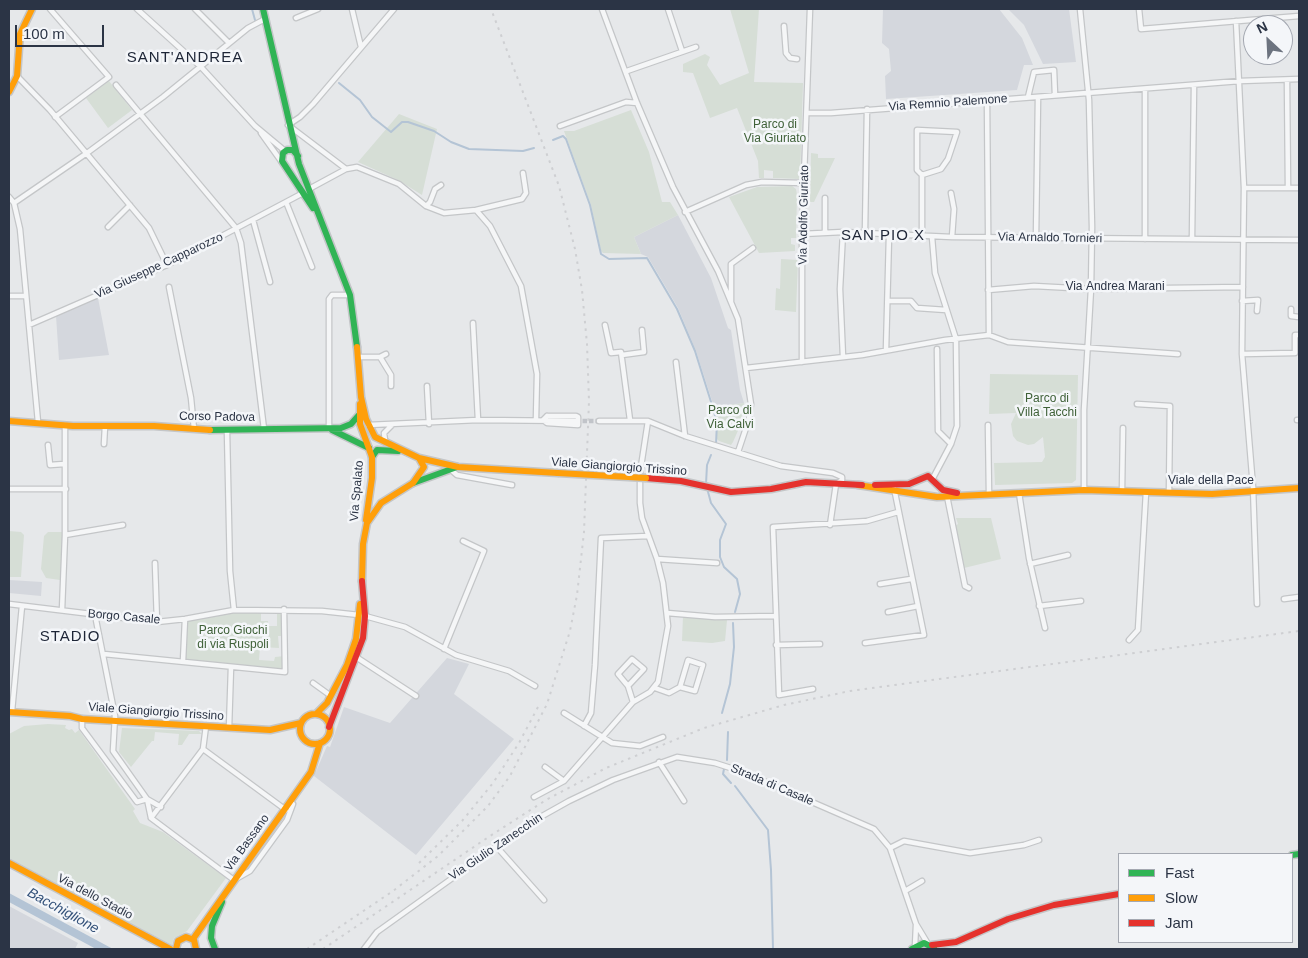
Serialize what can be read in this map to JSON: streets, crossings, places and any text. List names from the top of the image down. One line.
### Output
{"streets":{"main road":["Corso Padova","Viale Giangiorgio Trissino","Viale della Pace","Via Spalato","Via Bassano","Via dello Stadio"],"street":["Via Remnio Palemone","Via Adolfo Giuriato","Via Arnaldo Tornieri","Via Giuseppe Capparozzo","Via Andrea Marani","Borgo Casale","Strada di Casale","Via Giulio Zanecchin"]},"crossings":[["Via Remnio Palemone","Via Adolfo Giuriato"],["Via Adolfo Giuriato","Via Arnaldo Tornieri"],["Corso Padova","Via Spalato"],["Viale Giangiorgio Trissino","Viale della Pace"],["Viale Giangiorgio Trissino","Via Spalato"],["Viale Giangiorgio Trissino","Borgo Casale"],["Viale Giangiorgio Trissino","Via Bassano"],["Strada di Casale","Via Giulio Zanecchin"]],"districts":["SANT'ANDREA","SAN PIO X","STADIO"],"water":["Bacchiglione"],"parks":["Parco di Via Giuriato","Parco di Villa Tacchi","Parco di Via Calvi","Parco Giochi di via Ruspoli"],"legend":["Fast","Slow","Jam"],"scale_bar":"100 m","north":"top left"}
